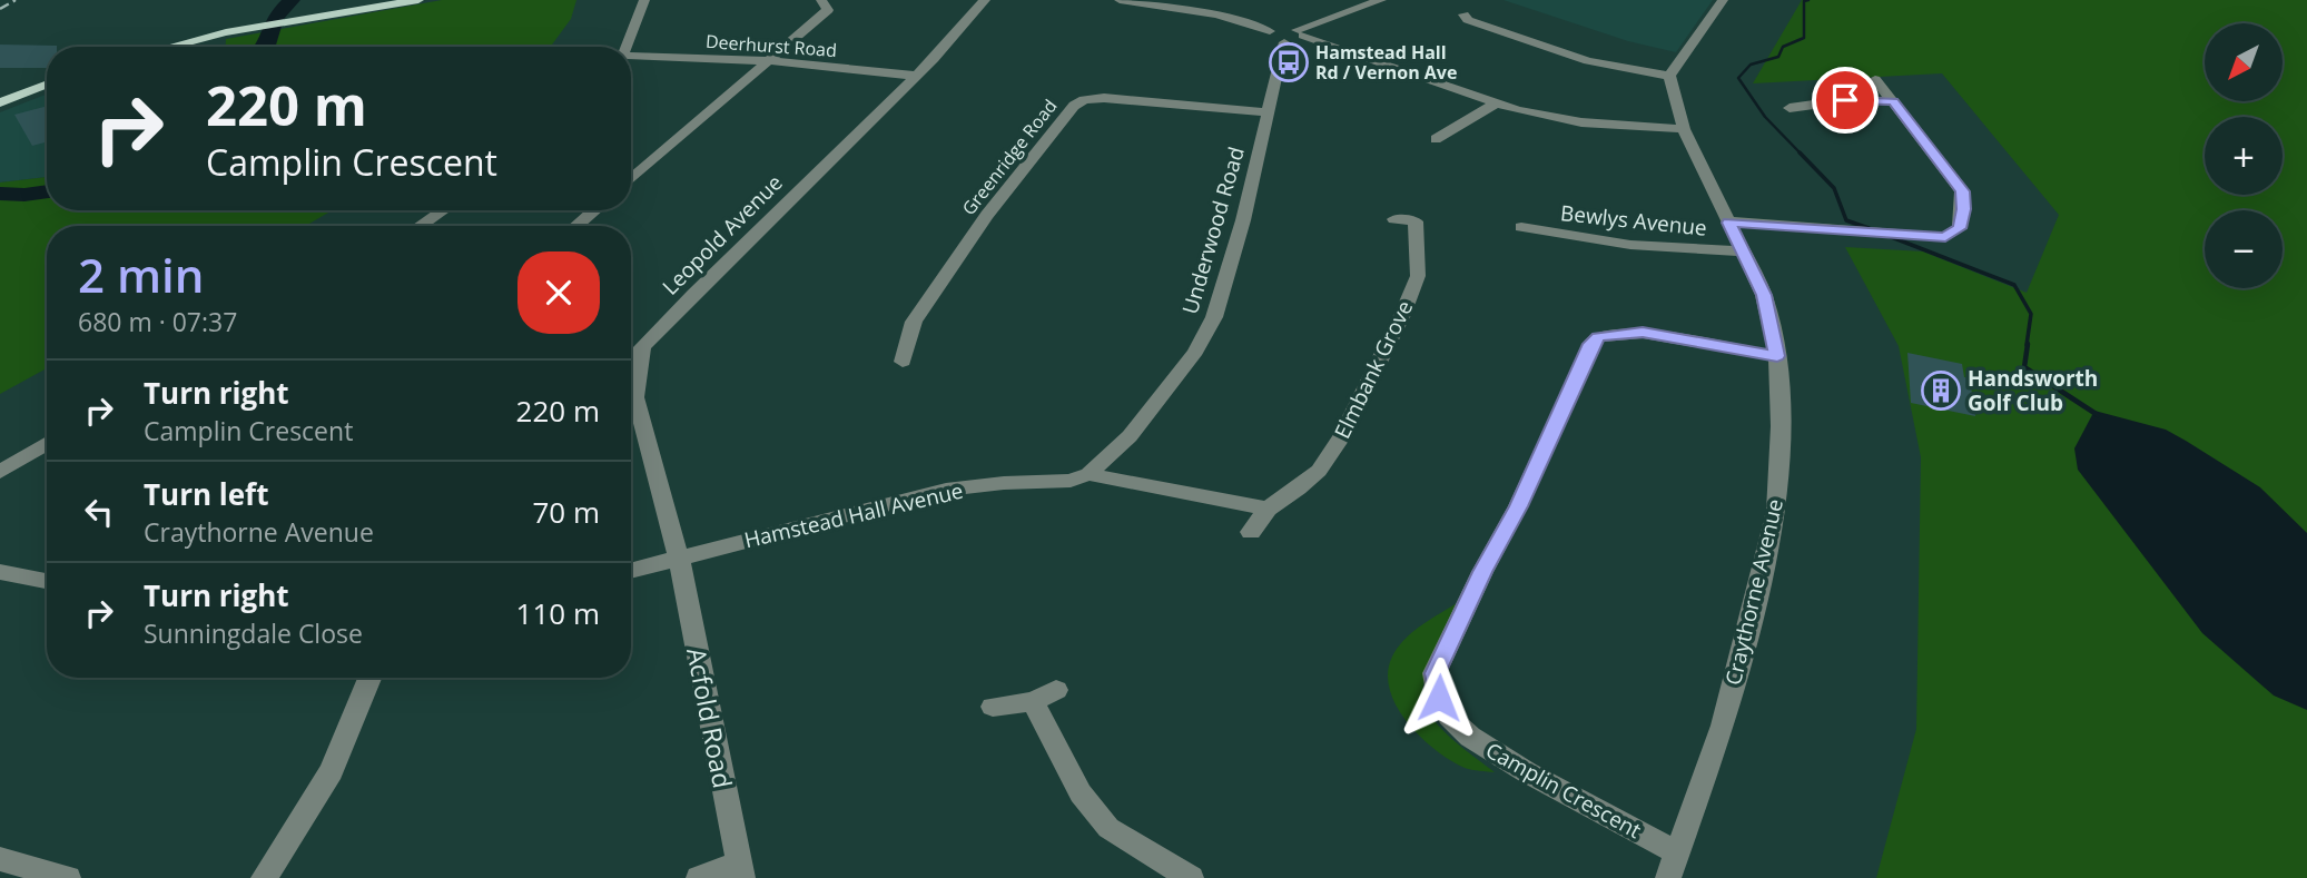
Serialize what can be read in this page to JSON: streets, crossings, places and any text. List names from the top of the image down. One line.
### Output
{"streets":{"street":["Deerhurst Road","Greenridge Road","Bewlys Avenue","Underwood Road","Leopold Avenue","Elmbank Grove","Hamstead Hall Avenue","Craythorne Avenue","Acfold Road","Camplin Crescent"]},"crossings":[["Deerhurst Road","Leopold Avenue"],["Greenridge Road","Underwood Road"],["Bewlys Avenue","Craythorne Avenue"],["Underwood Road","Hamstead Hall Avenue"],["Leopold Avenue","Hamstead Hall Avenue"],["Leopold Avenue","Acfold Road"],["Hamstead Hall Avenue","Acfold Road"],["Craythorne Avenue","Camplin Crescent"]],"places":{"bus stop":["Hamstead Hall Rd / Vernon Ave"],"building":["Handsworth Golf Club"]},"north":"bottom left","page":{"map_buttons":["+","−"],"turn":["220 m","Camplin Crescent"],"heading":["2 min","680 m · 07:37"],"list":[{"name":"Turn right","note":"Camplin Crescent","value":"220 m"},{"name":"Turn left","note":"Craythorne Avenue","value":"70 m"},{"name":"Turn right","note":"Sunningdale Close","value":"110 m"}]}}
